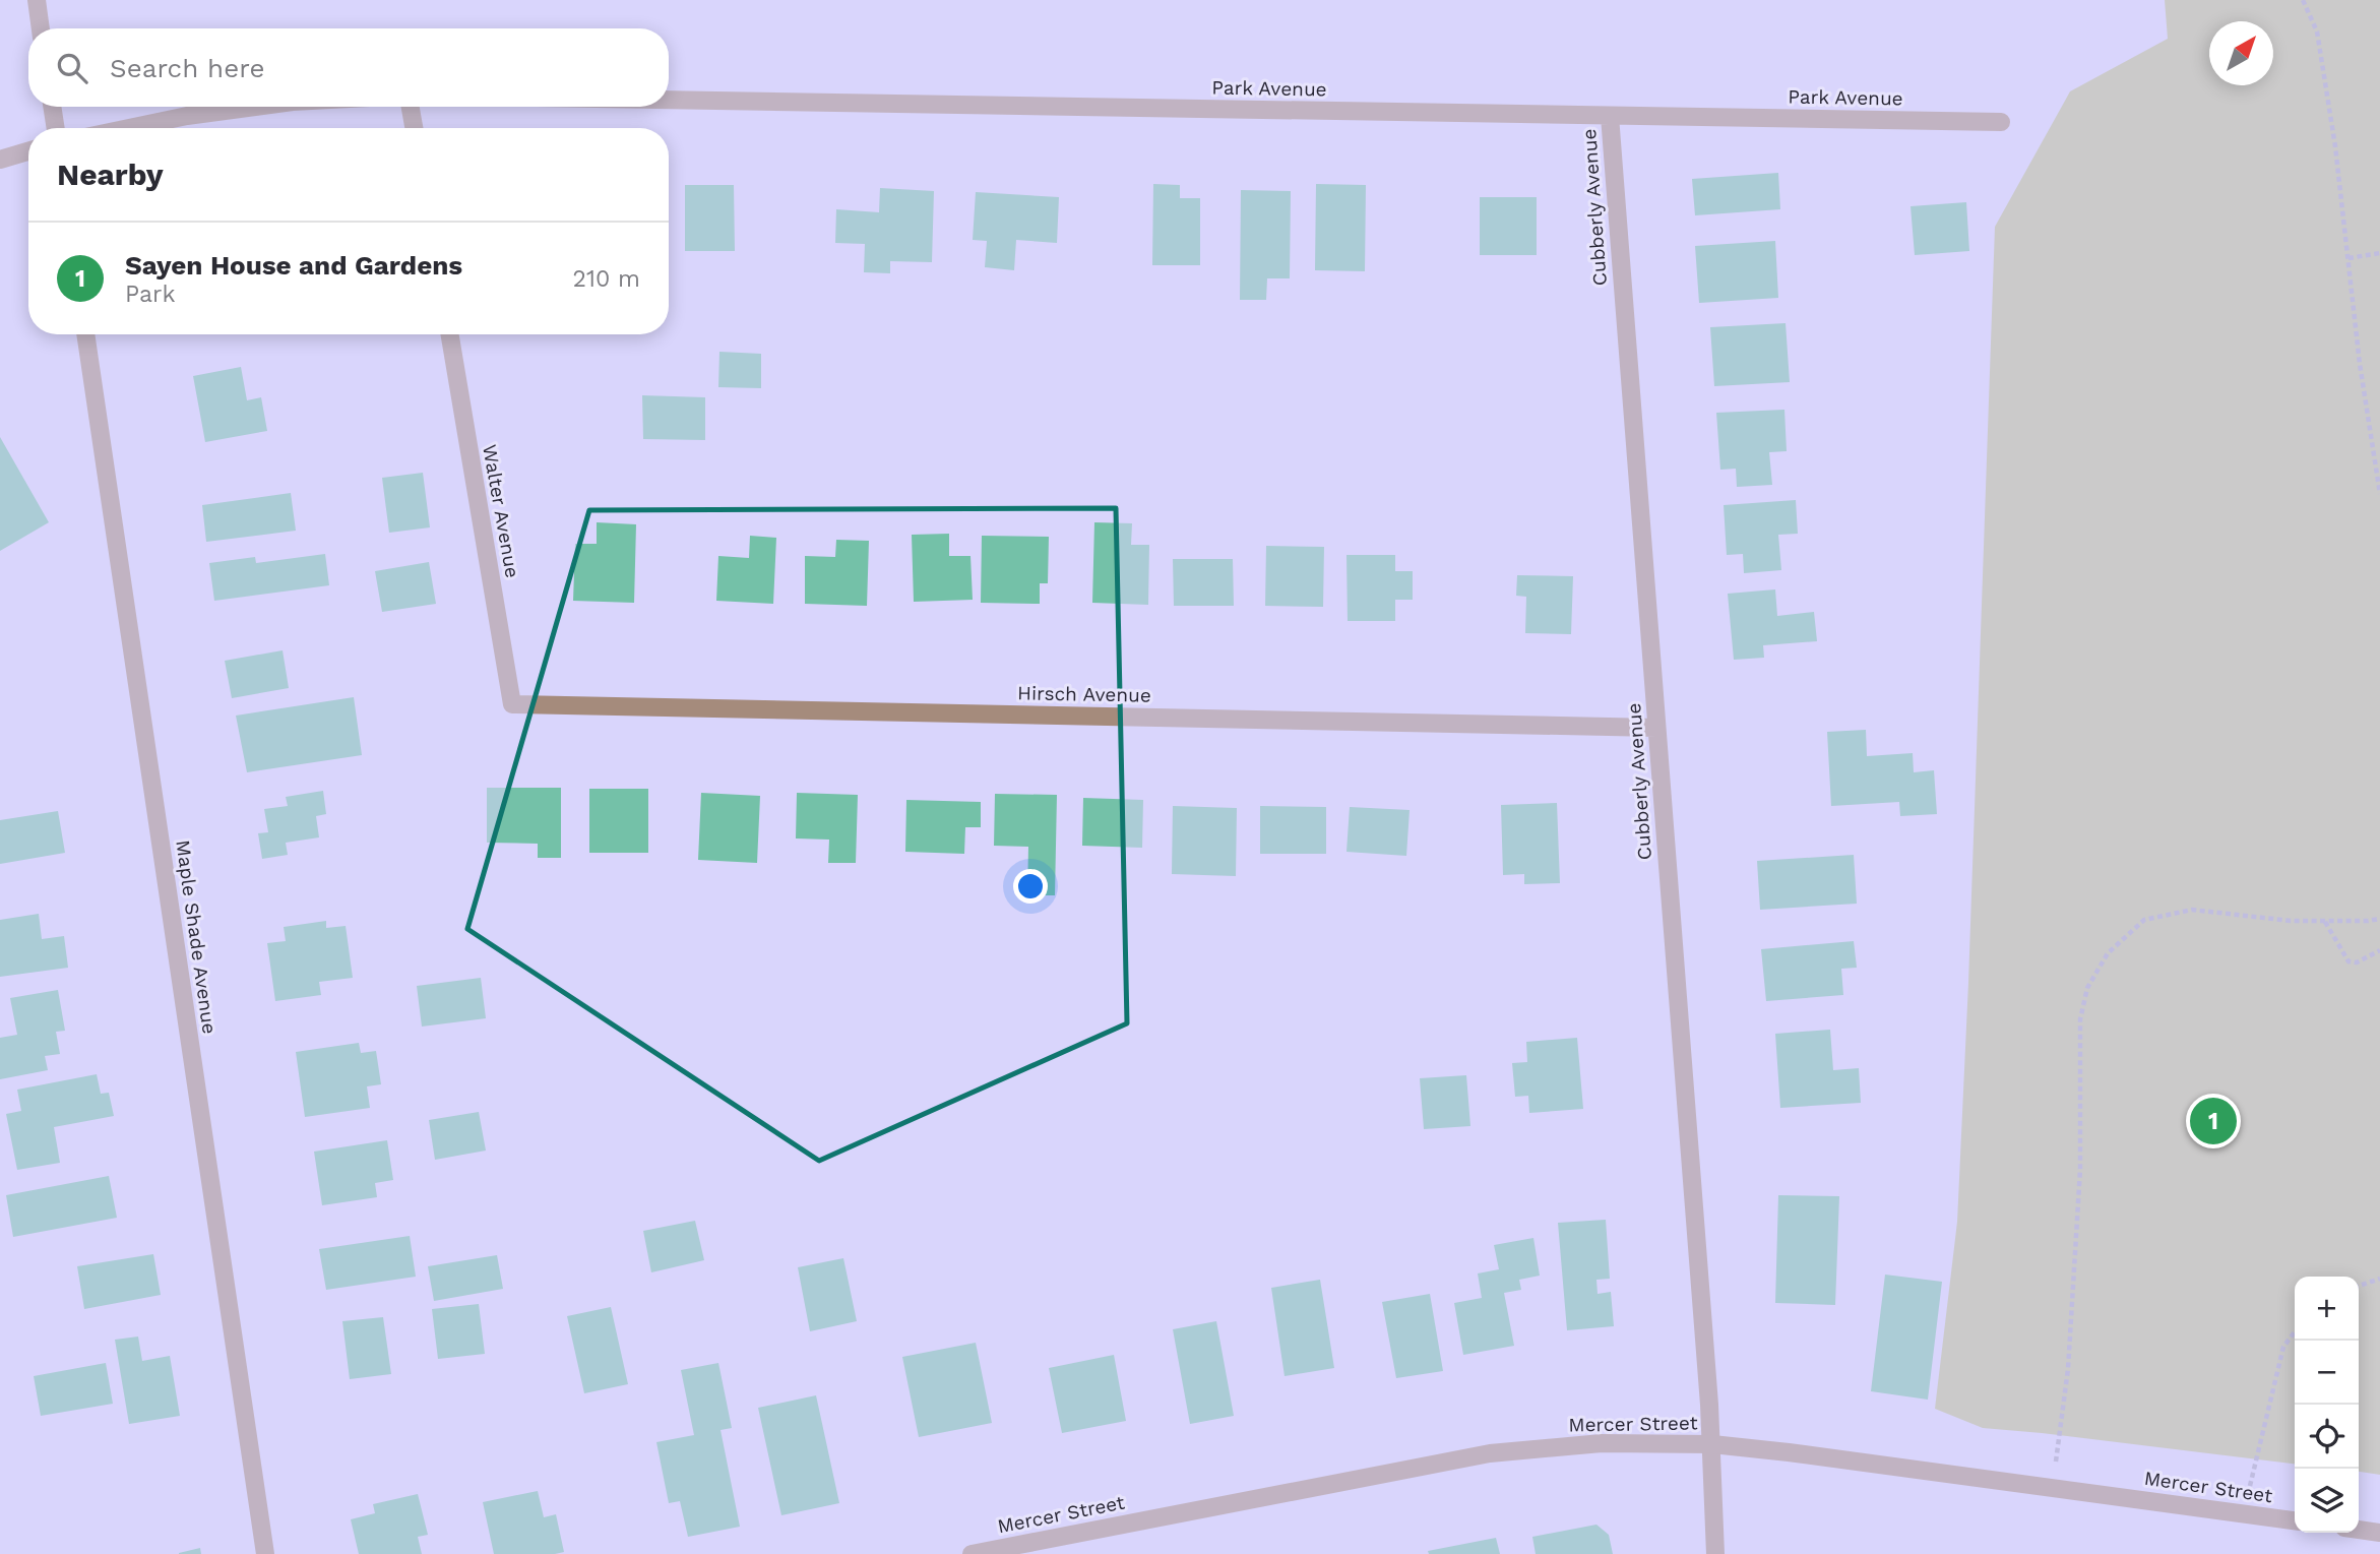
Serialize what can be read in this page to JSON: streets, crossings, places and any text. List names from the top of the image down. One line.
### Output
{"streets":{"street":["Park Avenue","Cubberly Avenue","Walter Avenue","Hirsch Avenue","Maple Shade Avenue","Mercer Street"]},"crossings":[["Park Avenue","Cubberly Avenue"],["Cubberly Avenue","Hirsch Avenue"],["Cubberly Avenue","Mercer Street"],["Walter Avenue","Hirsch Avenue"]],"north":"top right","page":{"search":"Search here","heading":"Nearby","list":[{"mark":"1","name":"Sayen House and Gardens","note":"Park","value":"210 m"}],"pins":"1","map_buttons":["+","−"]}}
